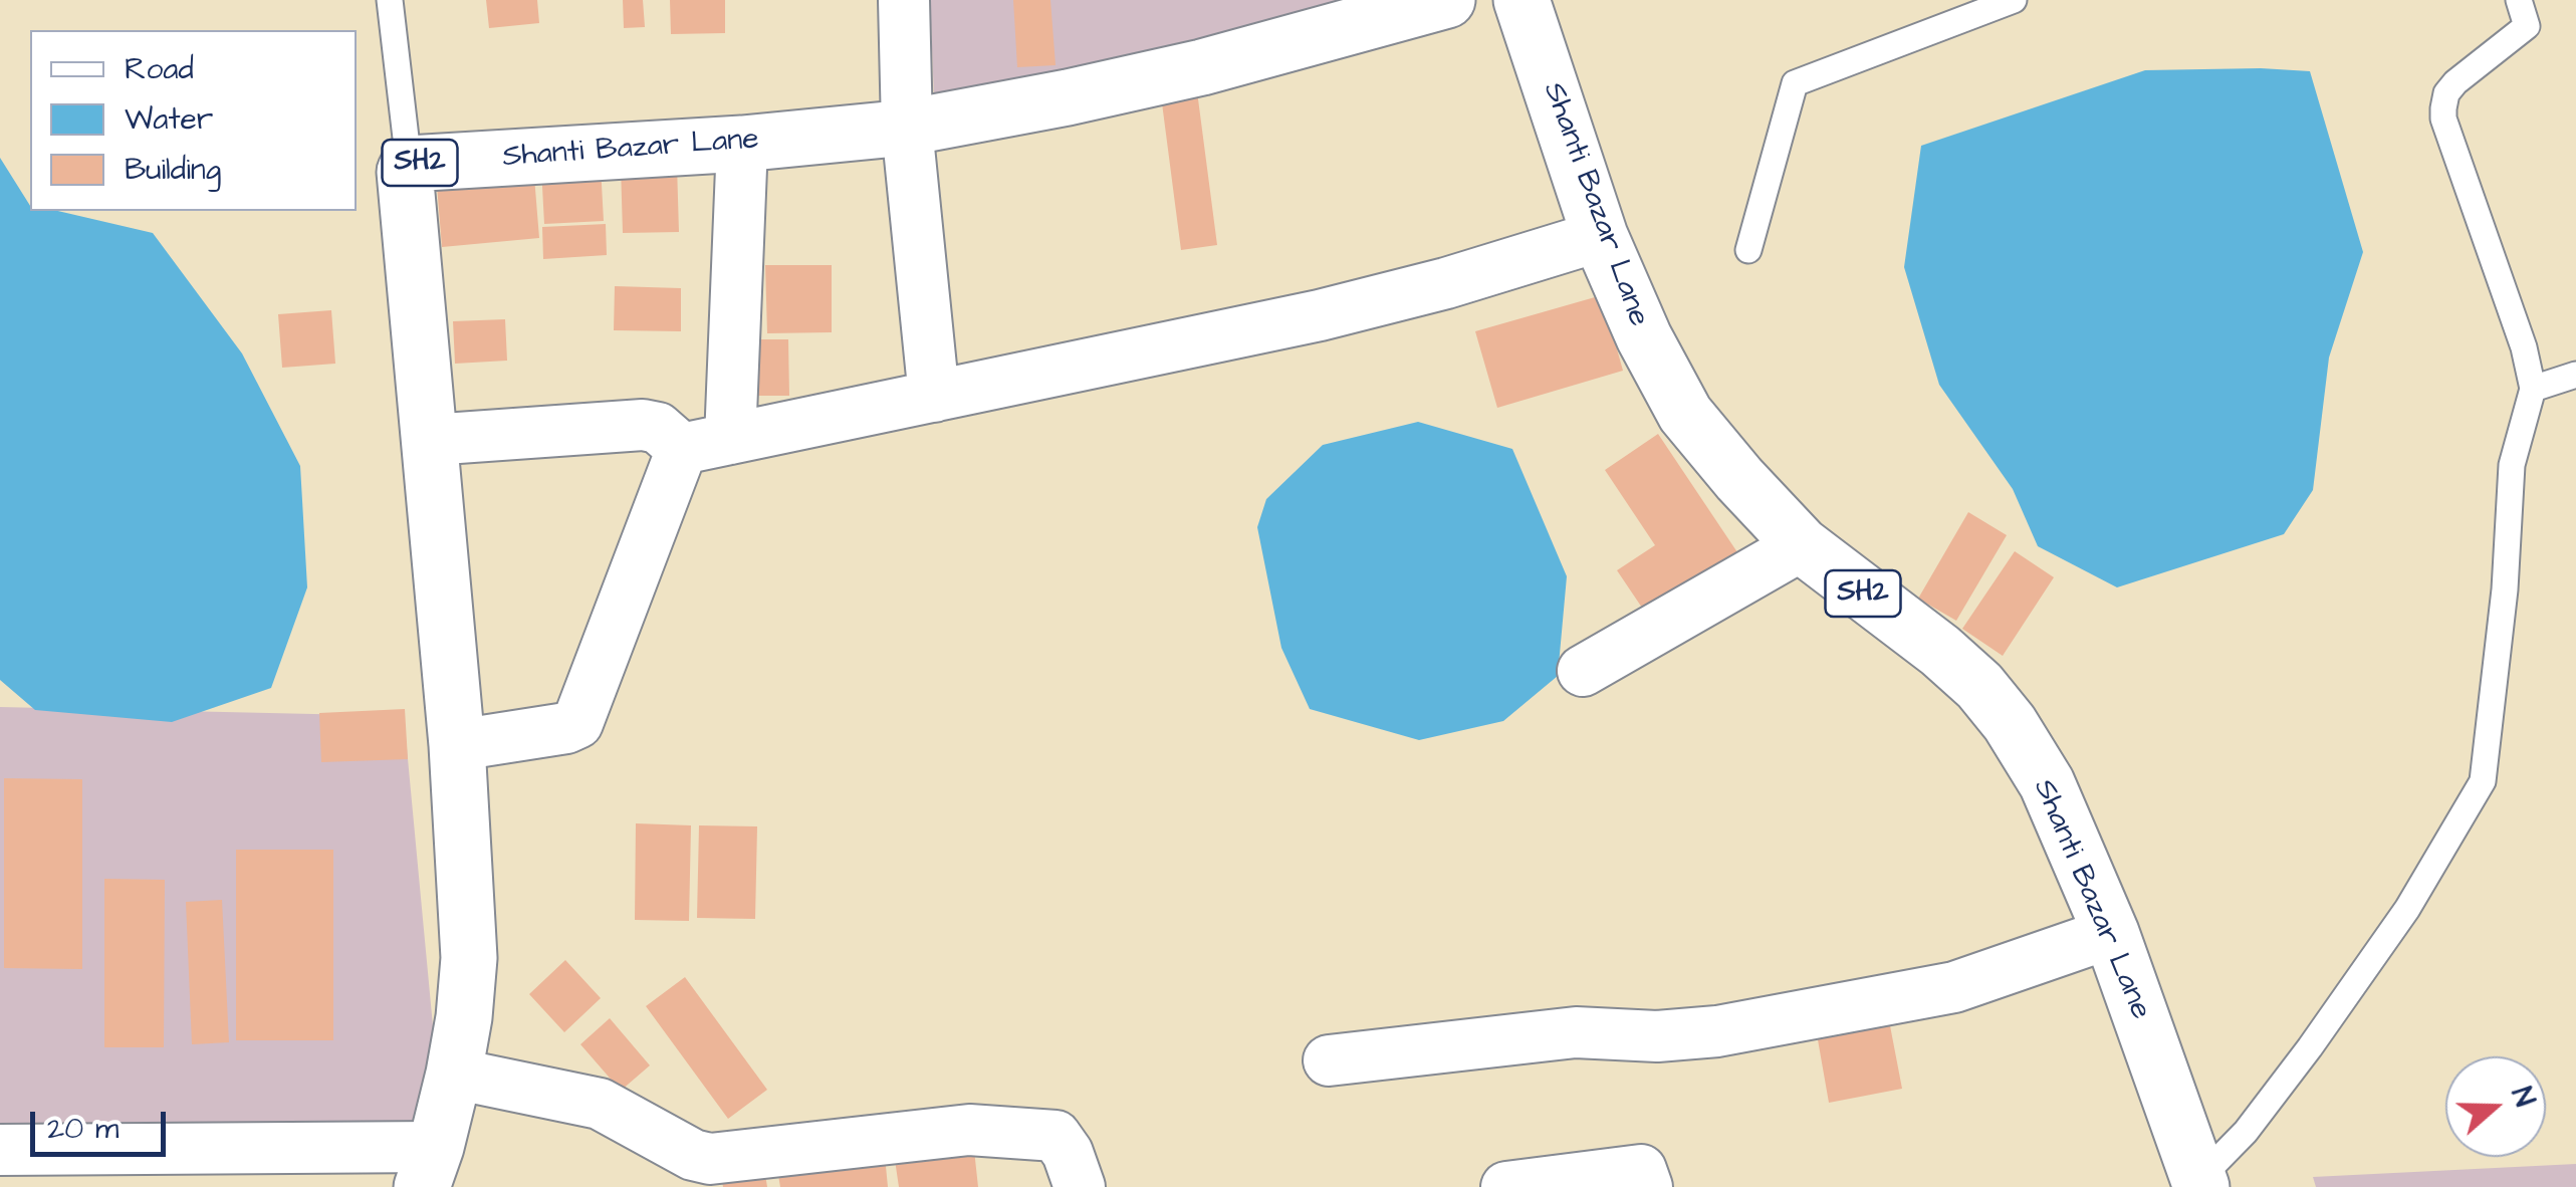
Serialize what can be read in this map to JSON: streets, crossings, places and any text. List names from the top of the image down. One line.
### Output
{"streets":{"main road":["Shanti Bazar Lane","SH2"]},"crossings":[["Shanti Bazar Lane","SH2"]],"legend":["Road","Water","Building"],"scale_bar":"20 m","north":"right"}
